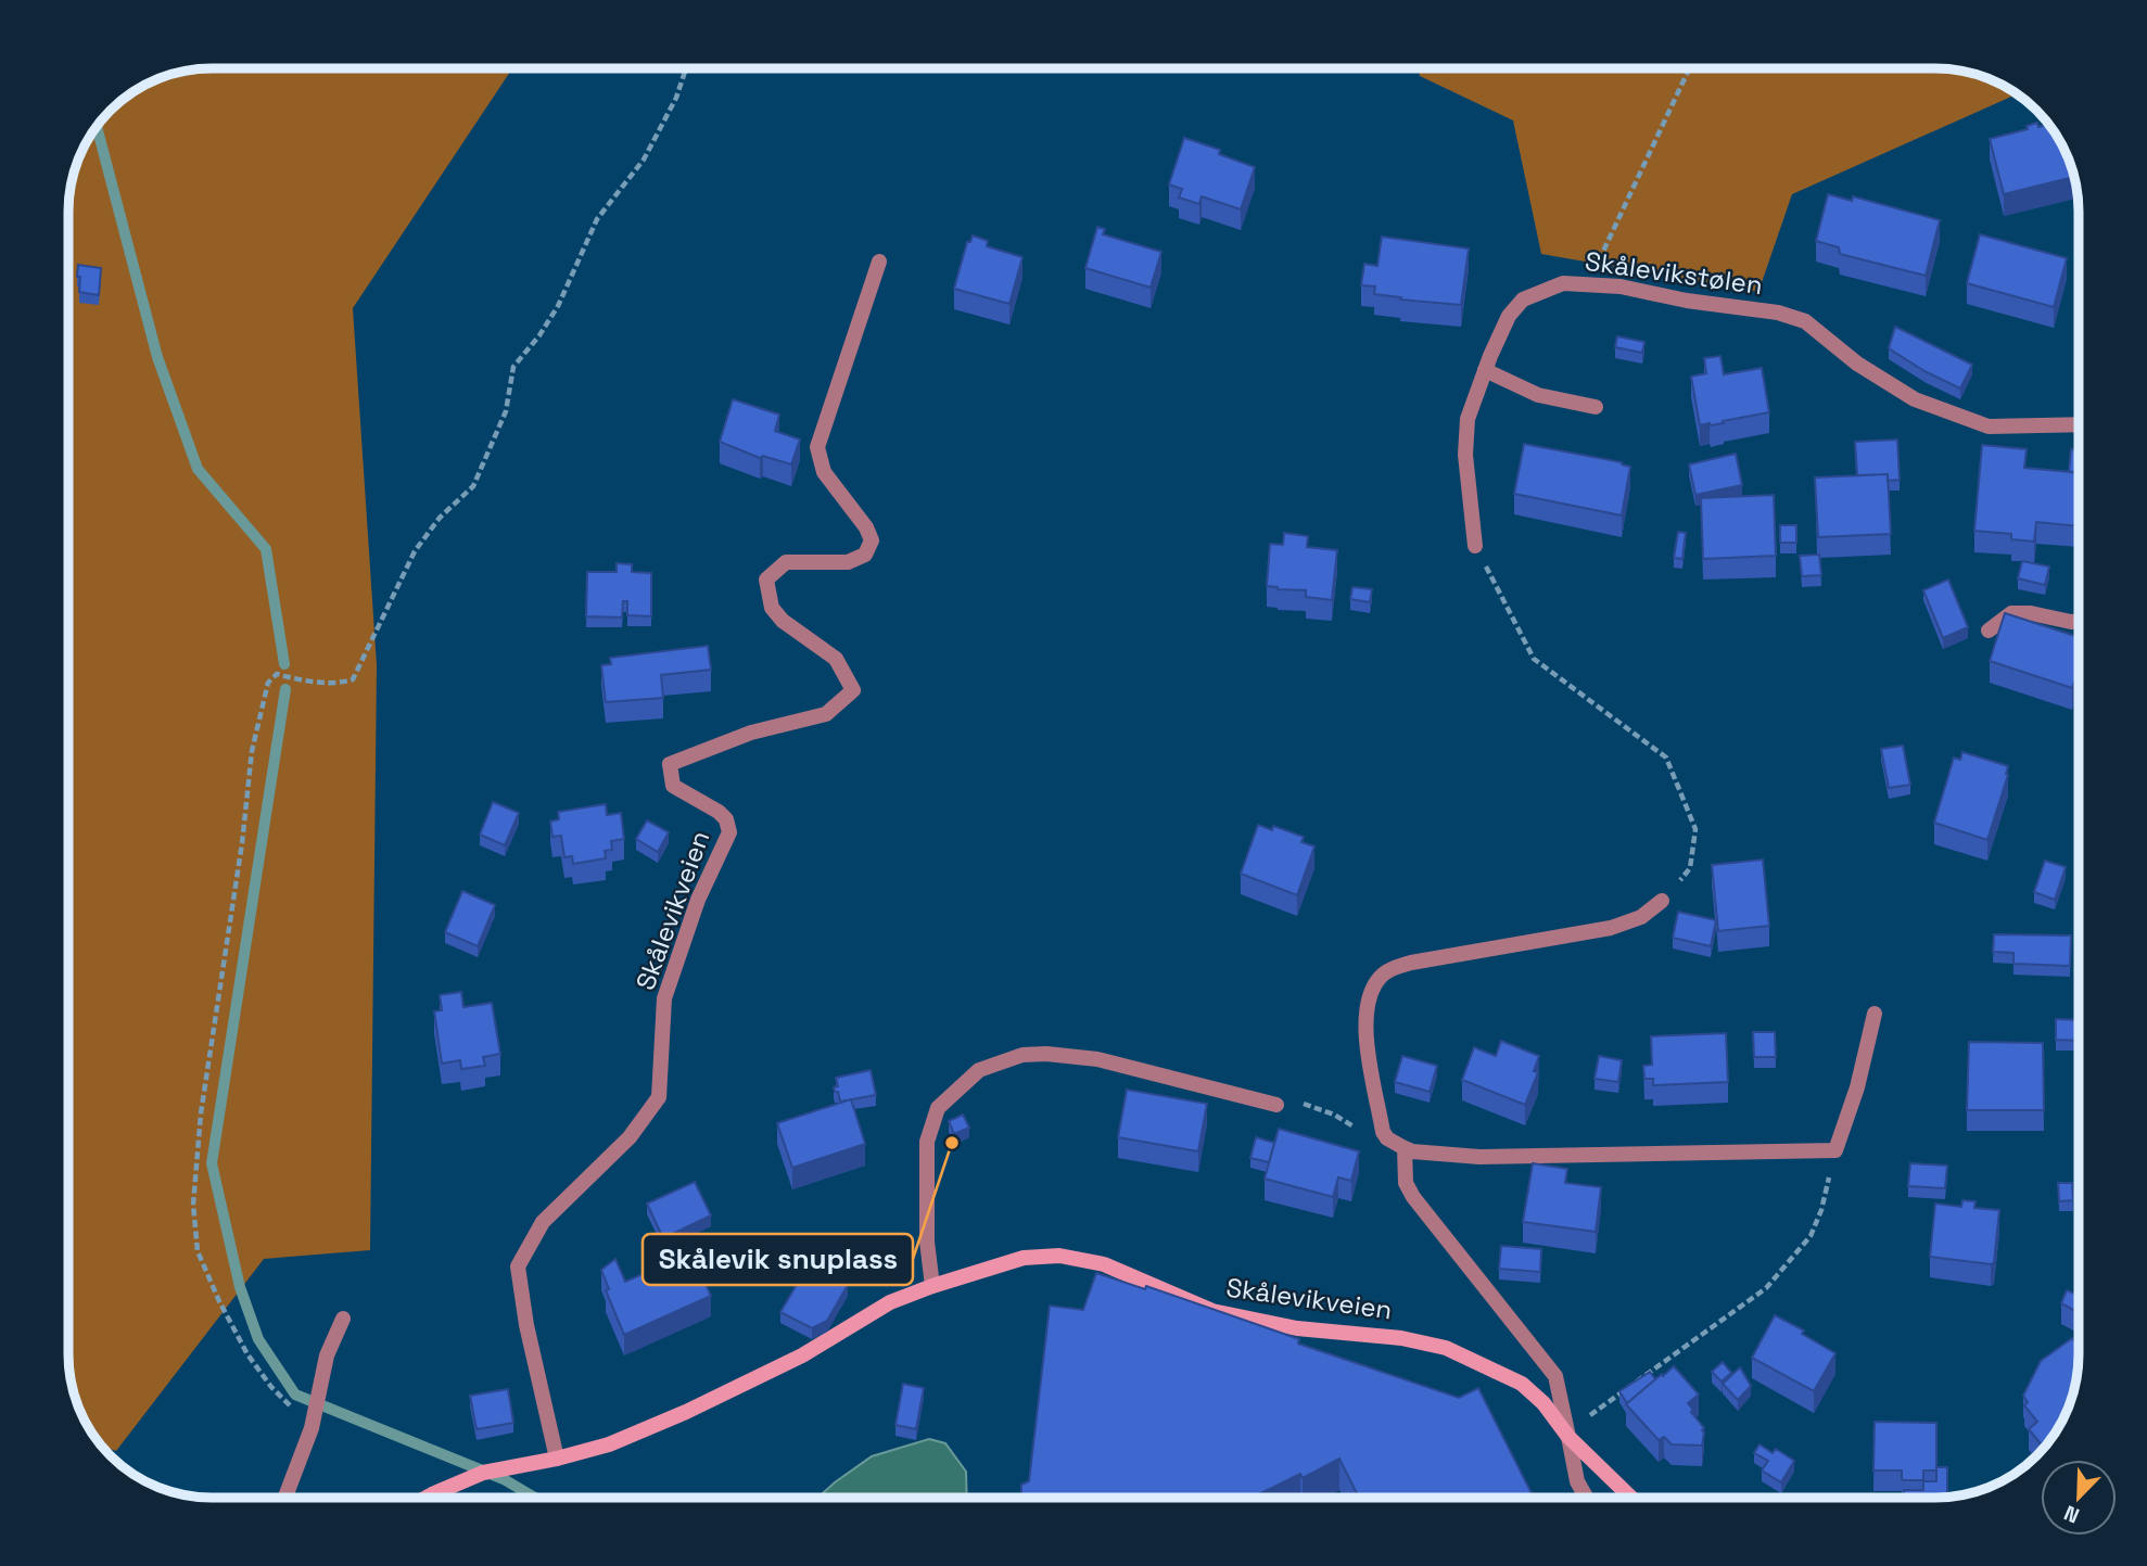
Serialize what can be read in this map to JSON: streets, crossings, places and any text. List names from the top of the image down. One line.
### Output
{"streets":{"main road":["Skålevikveien"],"street":["Skålevikstølen"]},"places":["Skålevik snuplass"],"north":"bottom left"}
